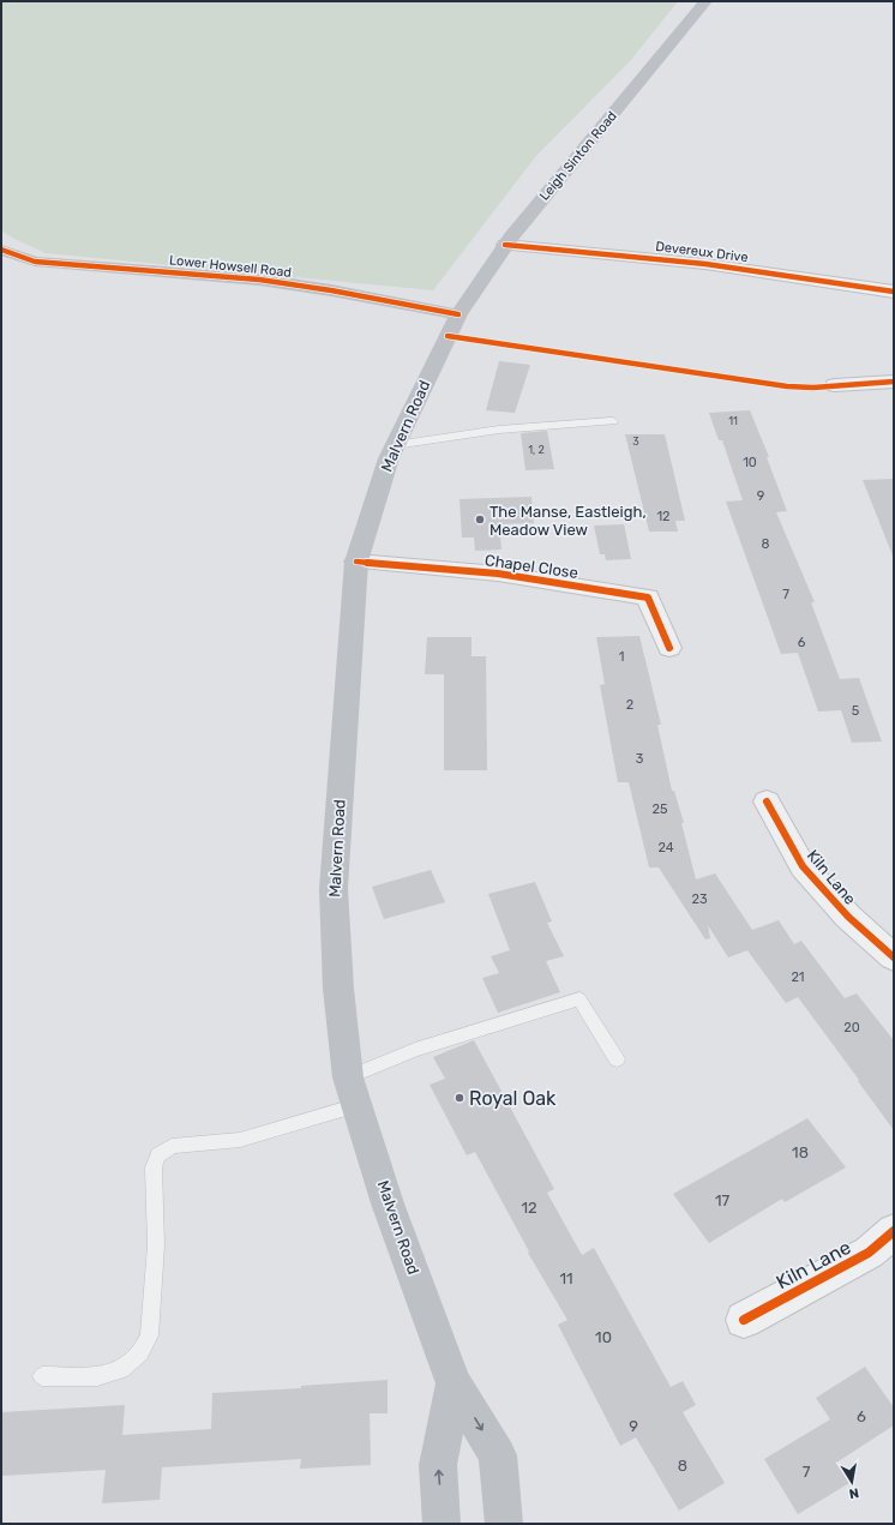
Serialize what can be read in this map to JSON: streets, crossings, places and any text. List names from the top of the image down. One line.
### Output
{"streets":{"main road":["Leigh Sinton Road","Lower Howsell Road","Malvern Road"],"street":["Devereux Drive","Chapel Close","Kiln Lane"]},"crossings":[["Leigh Sinton Road","Devereux Drive"],["Leigh Sinton Road","Lower Howsell Road"],["Leigh Sinton Road","Malvern Road"],["Lower Howsell Road","Malvern Road"],["Malvern Road","Chapel Close"]],"places":["The Manse, Eastleigh, Meadow View","Royal Oak"],"house_numbers":["11","3","1, 2","10","9","12","8","7","6","1","2","5","3","25","24","23","21","20","18","17","12","11","10","6","9","8","7"],"north":"bottom"}
